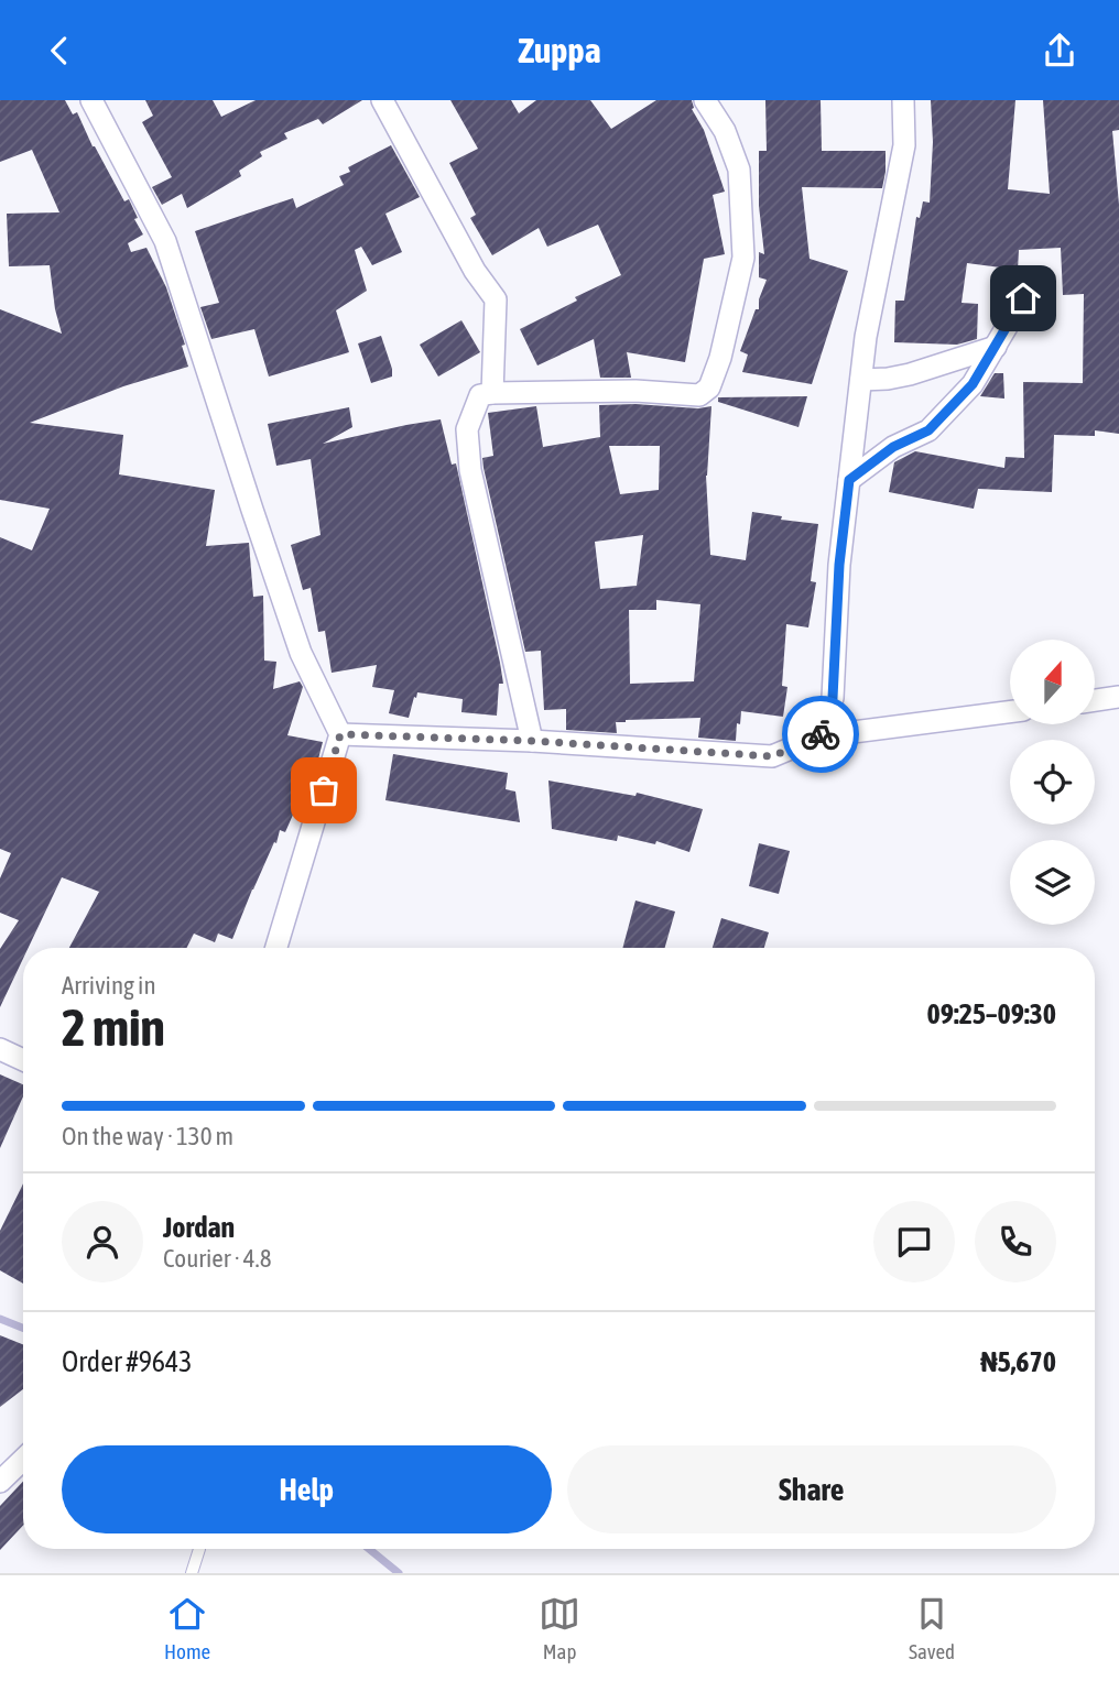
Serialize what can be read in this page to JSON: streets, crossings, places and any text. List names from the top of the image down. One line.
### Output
{"north":"top","page":{"header":"Zuppa","heading":["2 min","Arriving in","09:25–09:30"],"panel":["Jordan","Courier · 4.8","Order #9643","₦5,670"],"bar":"On the way · 130 m","buttons":["Help","Share"],"tabs":["Home","Map","Saved"]}}
